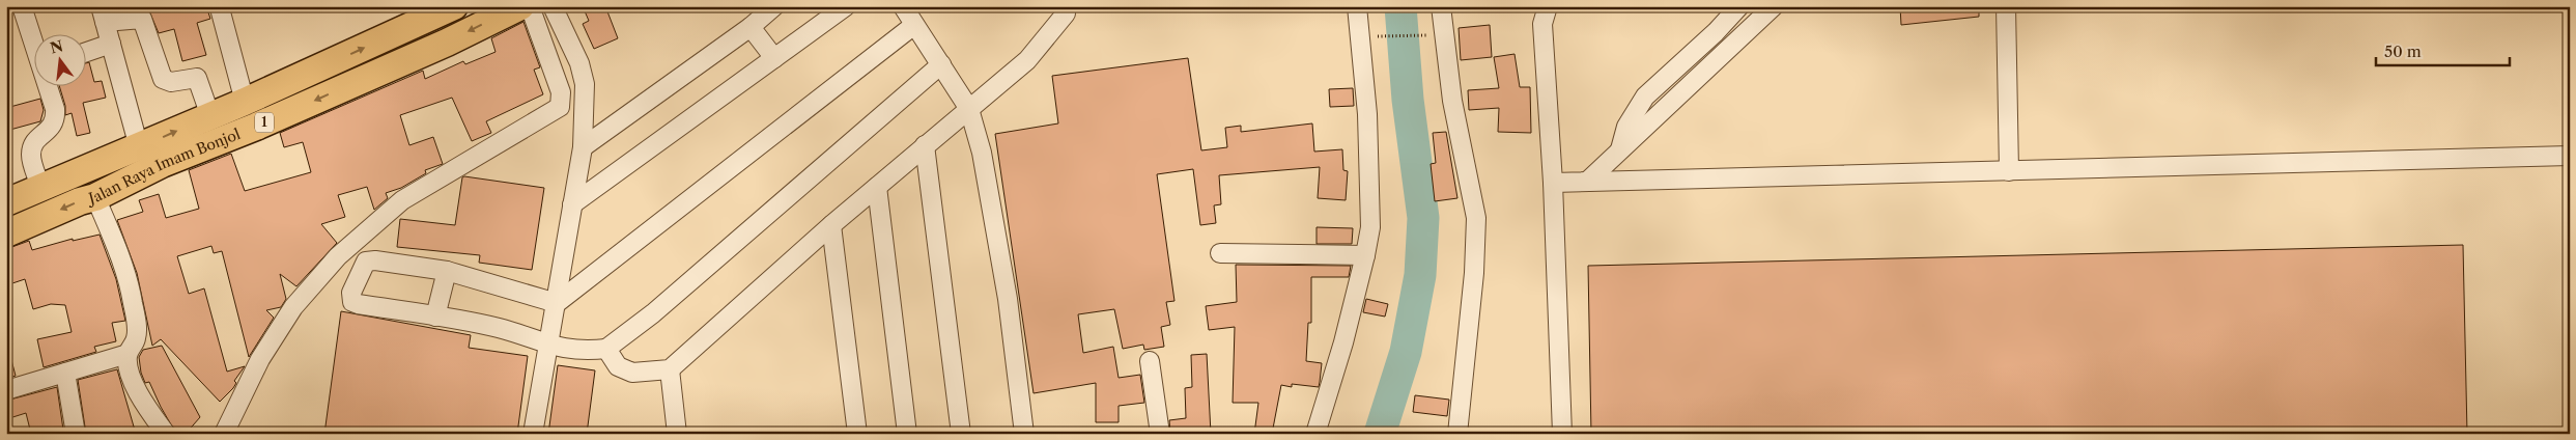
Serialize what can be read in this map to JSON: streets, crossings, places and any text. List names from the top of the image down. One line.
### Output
{"streets":{"highway":["1","Jalan Raya Imam Bonjol"]},"scale_bar":"50 m","north":"top"}
